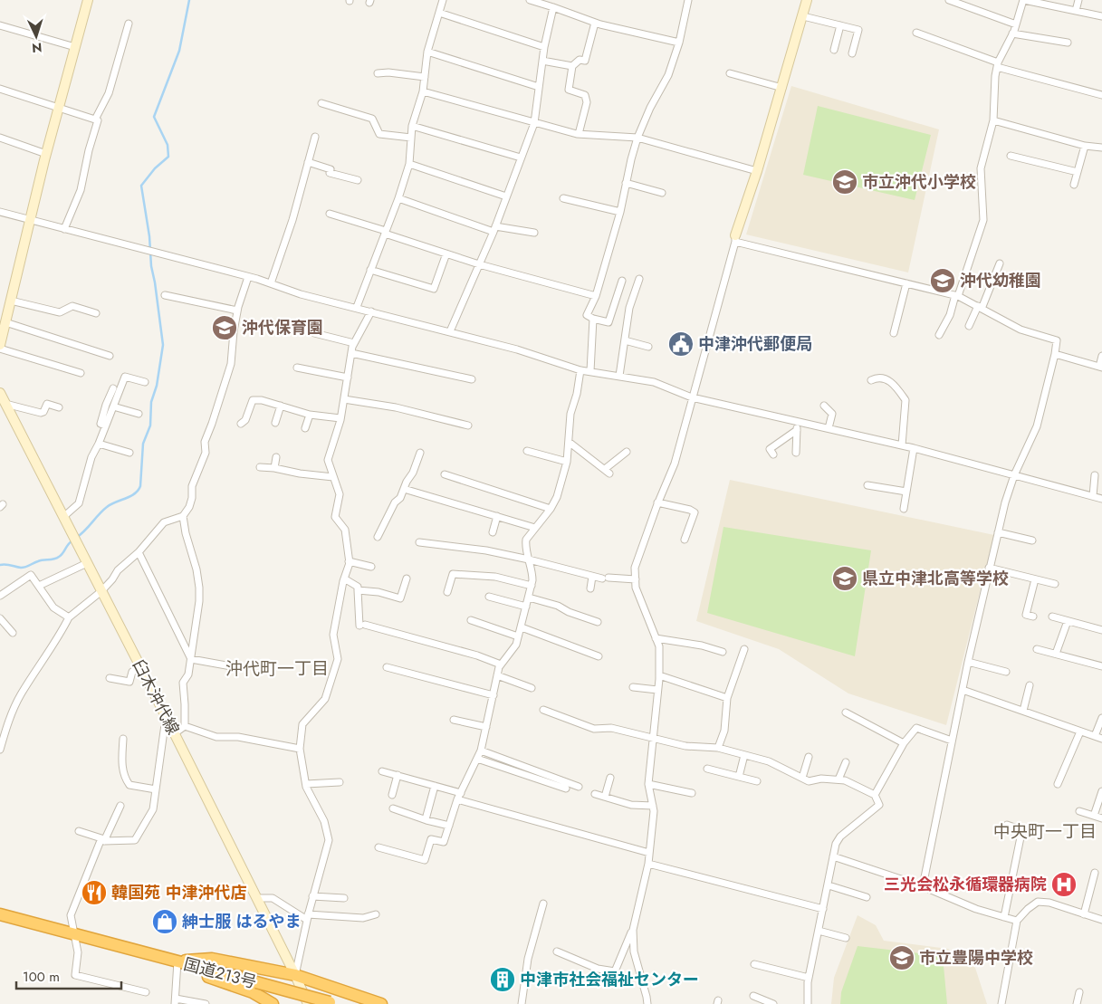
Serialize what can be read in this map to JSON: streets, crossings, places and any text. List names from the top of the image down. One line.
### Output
{"streets":{"highway":["国道213号"],"main road":["臼木沖代線"]},"districts":["沖代町一丁目","中央町一丁目"],"places":{"school or university":["市立沖代小学校","沖代幼稚園","沖代保育園","県立中津北高等学校","市立豊陽中学校"],"public building":["中津沖代郵便局"],"hospital":["三光会松永循環器病院"],"restaurant":["韓国苑 中津沖代店"],"shop":["紳士服 はるやま"],"building":["中津市社会福祉センター"]},"scale_bar":"100 m","north":"bottom"}
